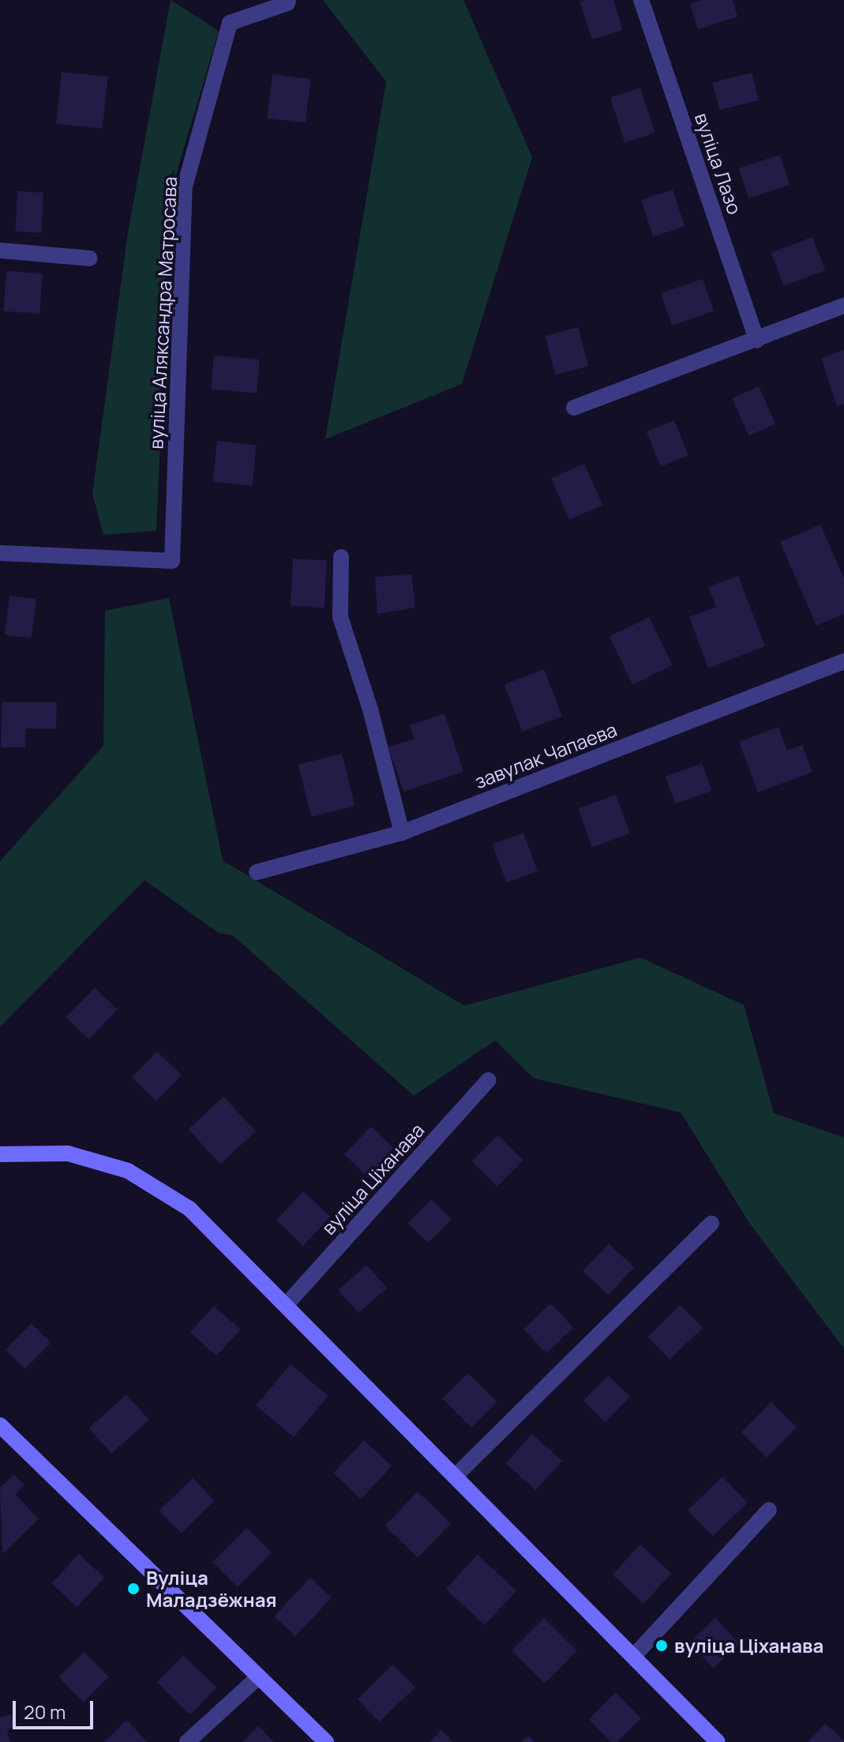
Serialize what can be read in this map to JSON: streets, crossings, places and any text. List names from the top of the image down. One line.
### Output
{"streets":{"street":["вуліца Лазо","вуліца Аляксандра Матросава","завулак Чапаева","вуліца Ціханава"]},"places":["Вуліца Маладзёжная","вуліца Ціханава"],"scale_bar":"20 m"}
